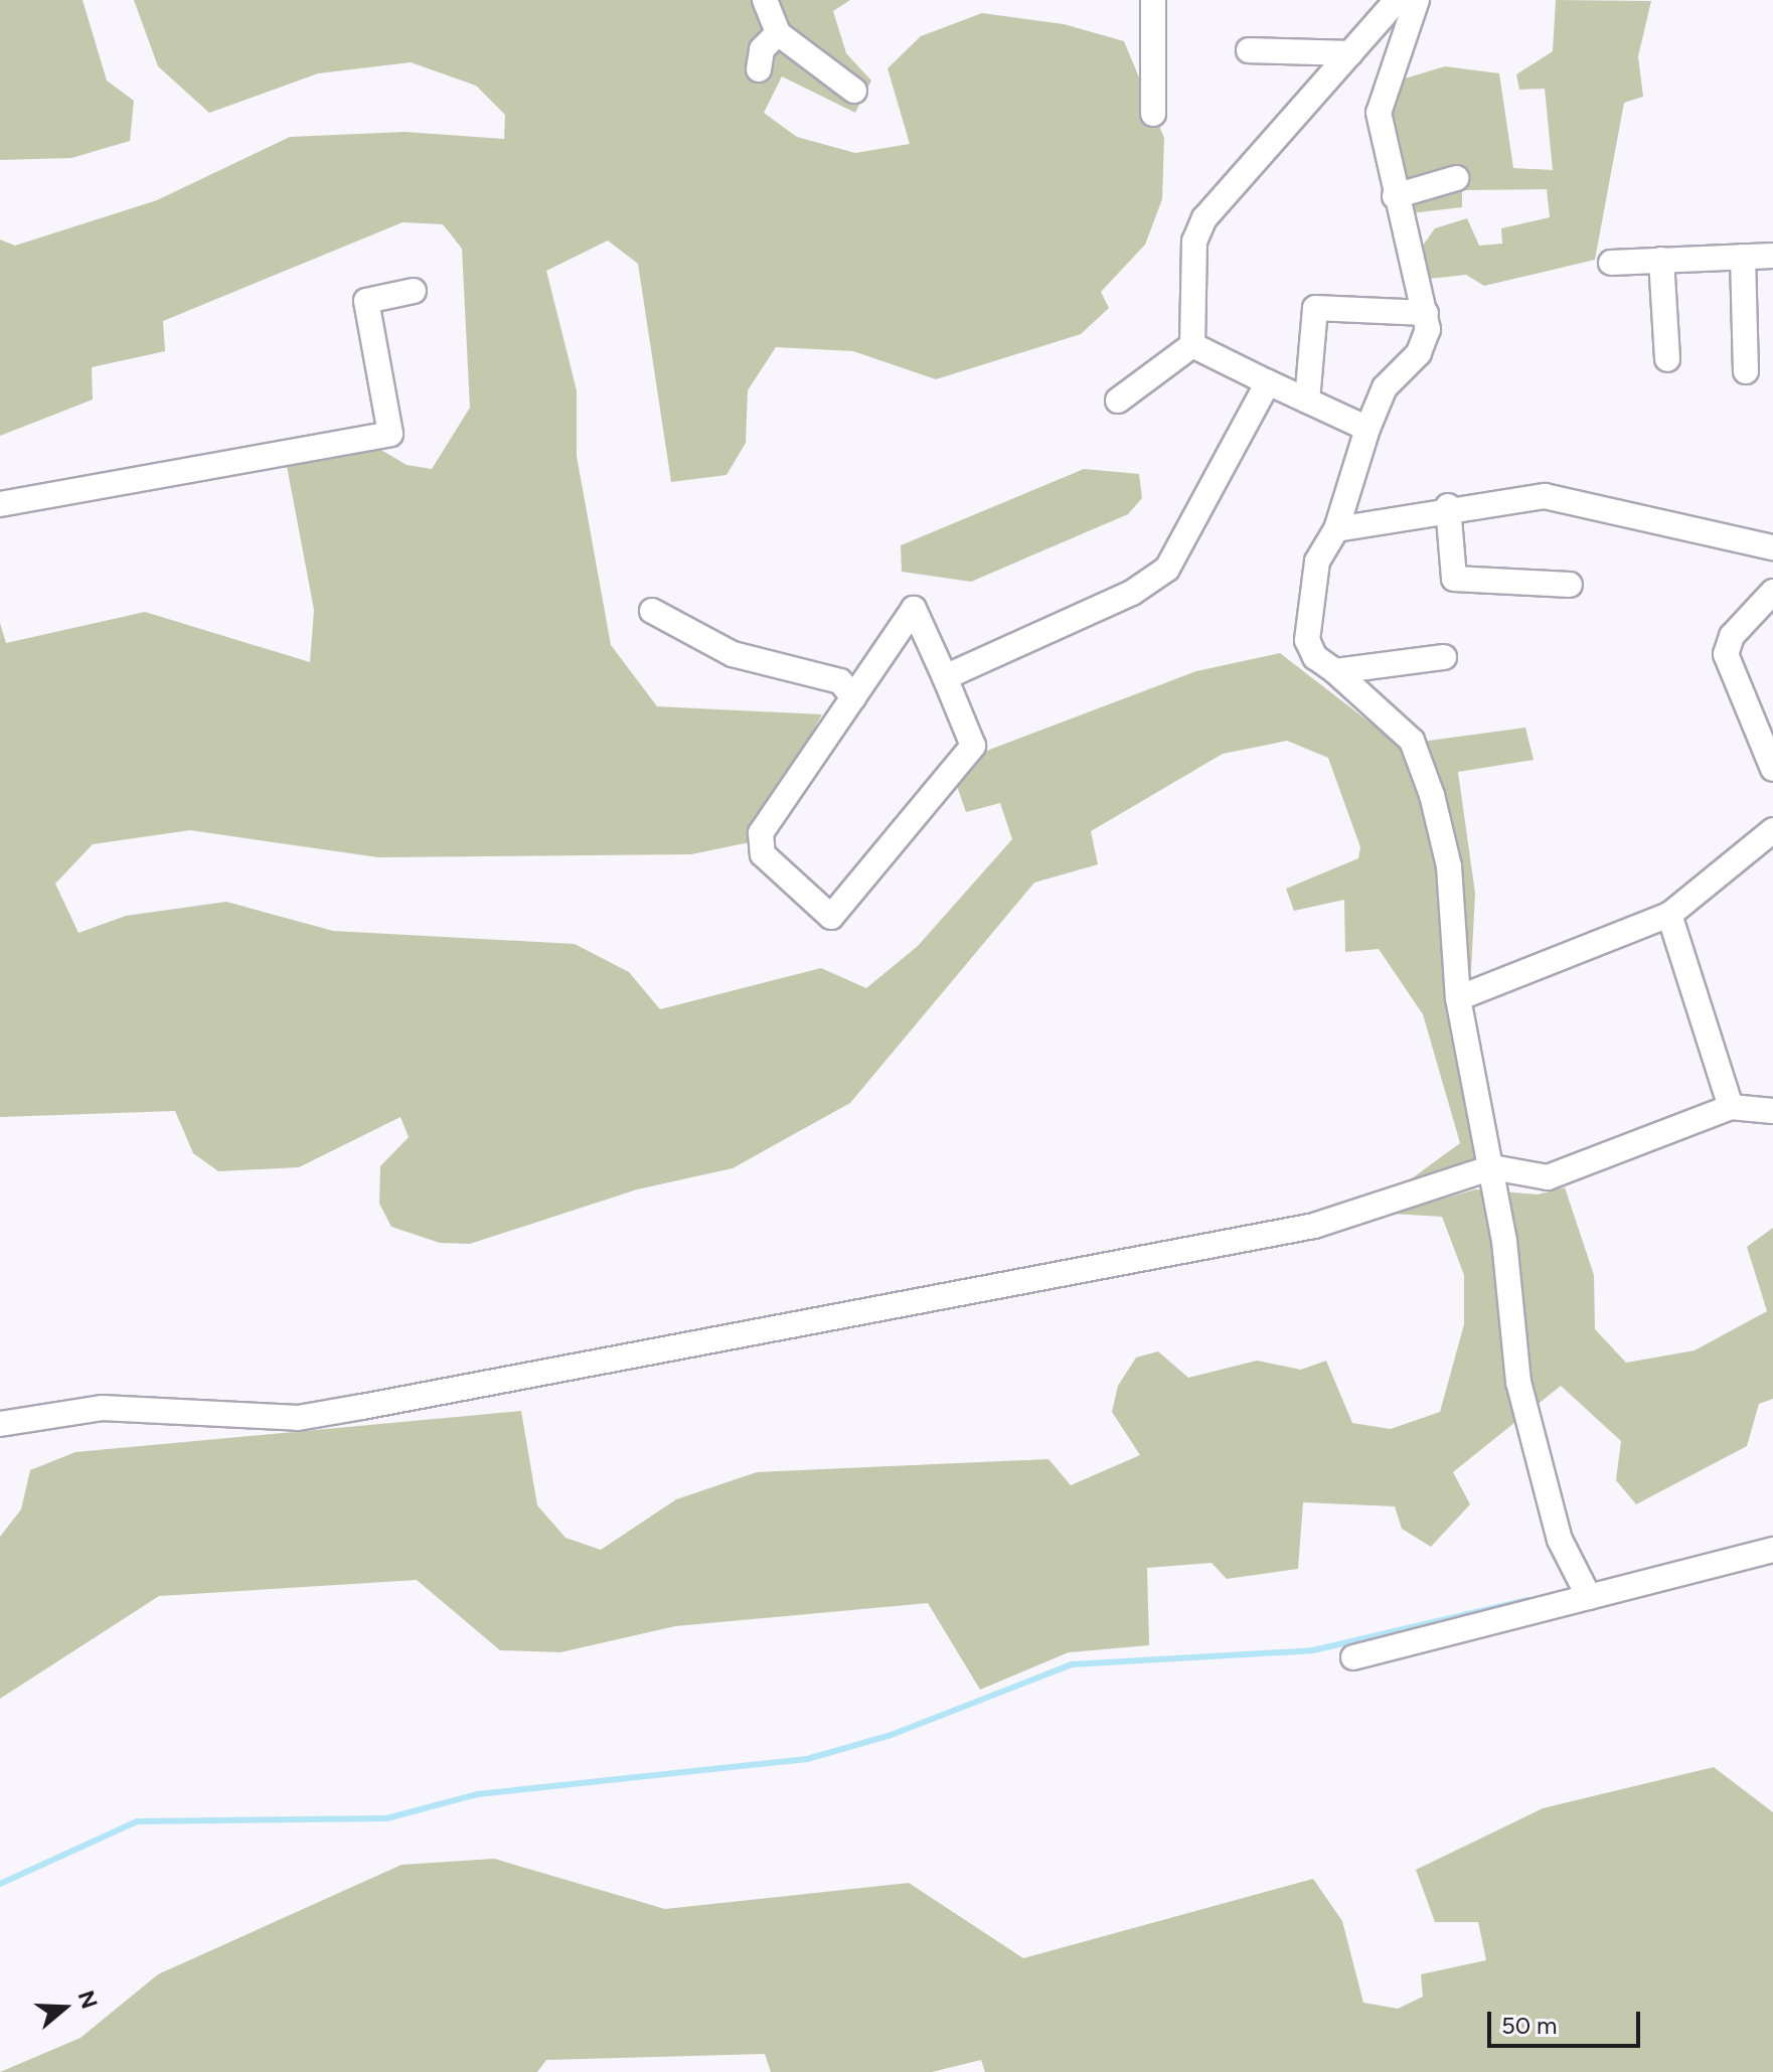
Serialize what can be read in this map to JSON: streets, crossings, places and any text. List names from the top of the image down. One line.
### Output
{"scale_bar":"50 m","north":"right"}
